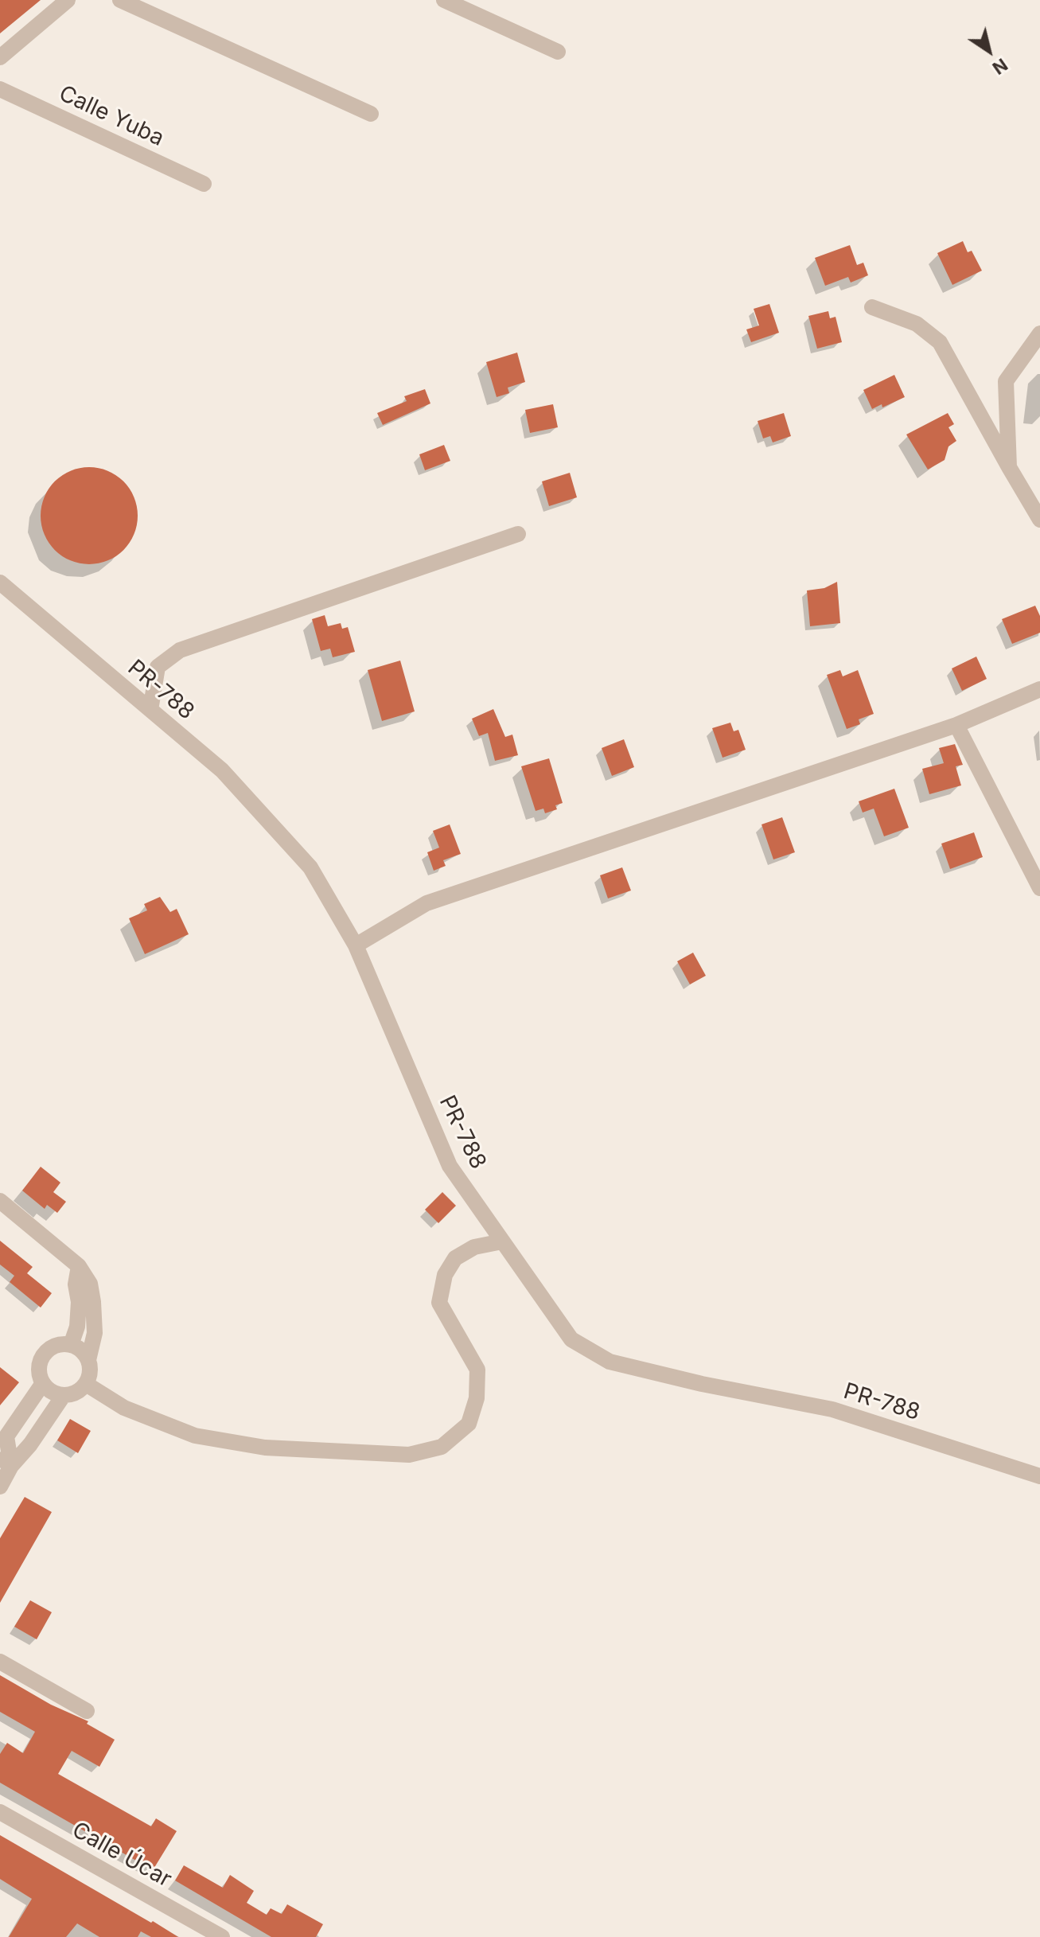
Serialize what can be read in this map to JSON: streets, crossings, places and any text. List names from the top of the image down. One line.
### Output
{"streets":{"street":["Calle Yuba","PR-788","Calle Úcar"]},"north":"bottom right"}
